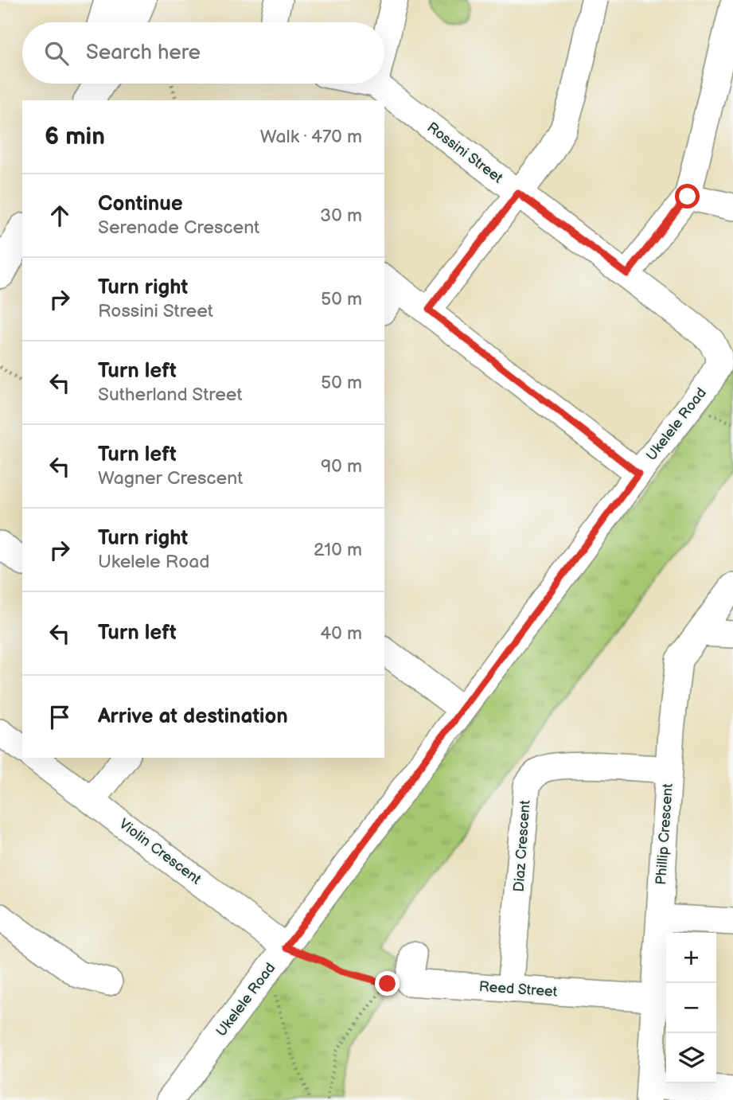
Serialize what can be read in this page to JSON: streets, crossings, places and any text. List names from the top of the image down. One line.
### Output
{"streets":{"street":["Rossini Street","Ukelele Road","Phillip Crescent","Diaz Crescent","Violin Crescent","Reed Street"]},"crossings":[["Rossini Street","Ukelele Road"],["Ukelele Road","Violin Crescent"],["Phillip Crescent","Diaz Crescent"],["Phillip Crescent","Reed Street"],["Diaz Crescent","Reed Street"]],"page":{"search":"Search here","heading":["6 min","Walk · 470 m"],"list":[["Continue","Serenade Crescent","30 m"],["Turn right","Rossini Street","50 m"],["Turn left","Sutherland Street","50 m"],["Turn left","Wagner Crescent","90 m"],["Turn right","Ukelele Road","210 m"],["Turn left","40 m"],"Arrive at destination"],"map_buttons":["+","−"]}}
